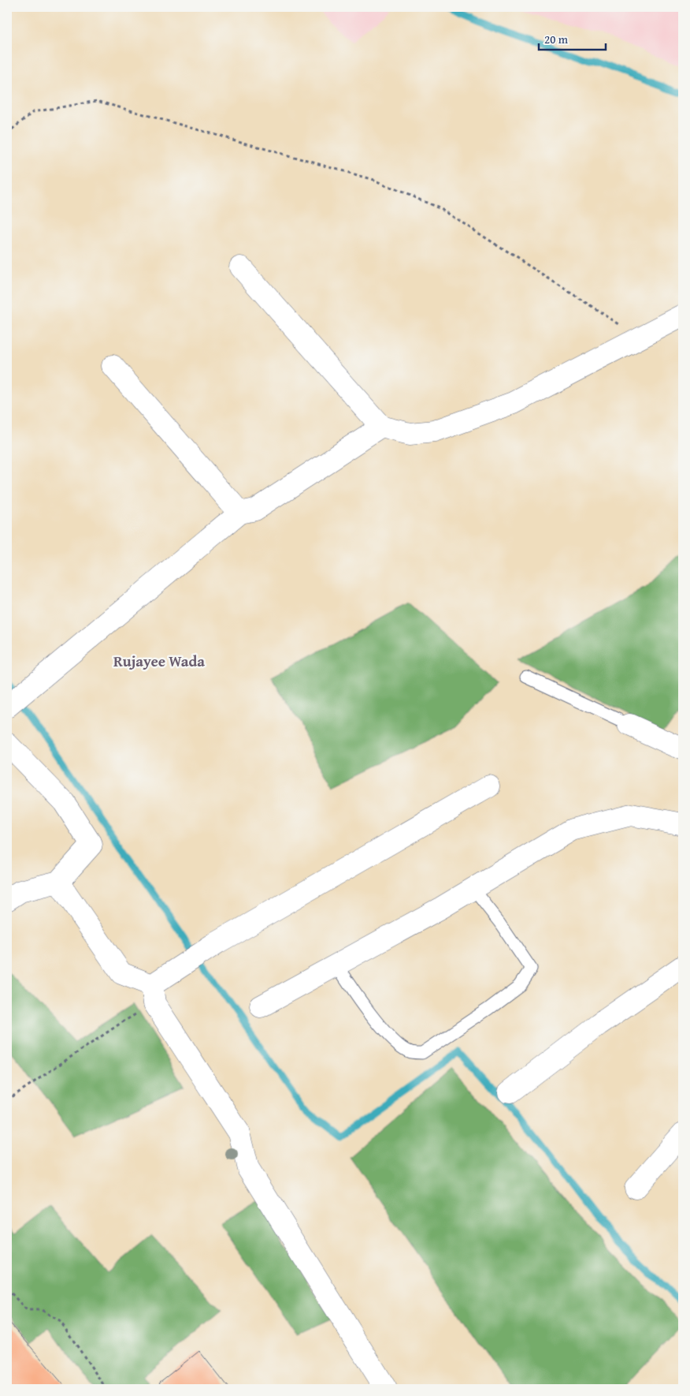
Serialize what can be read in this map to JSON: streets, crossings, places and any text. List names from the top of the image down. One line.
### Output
{"districts":["Rujayee Wada"],"scale_bar":"20 m"}
